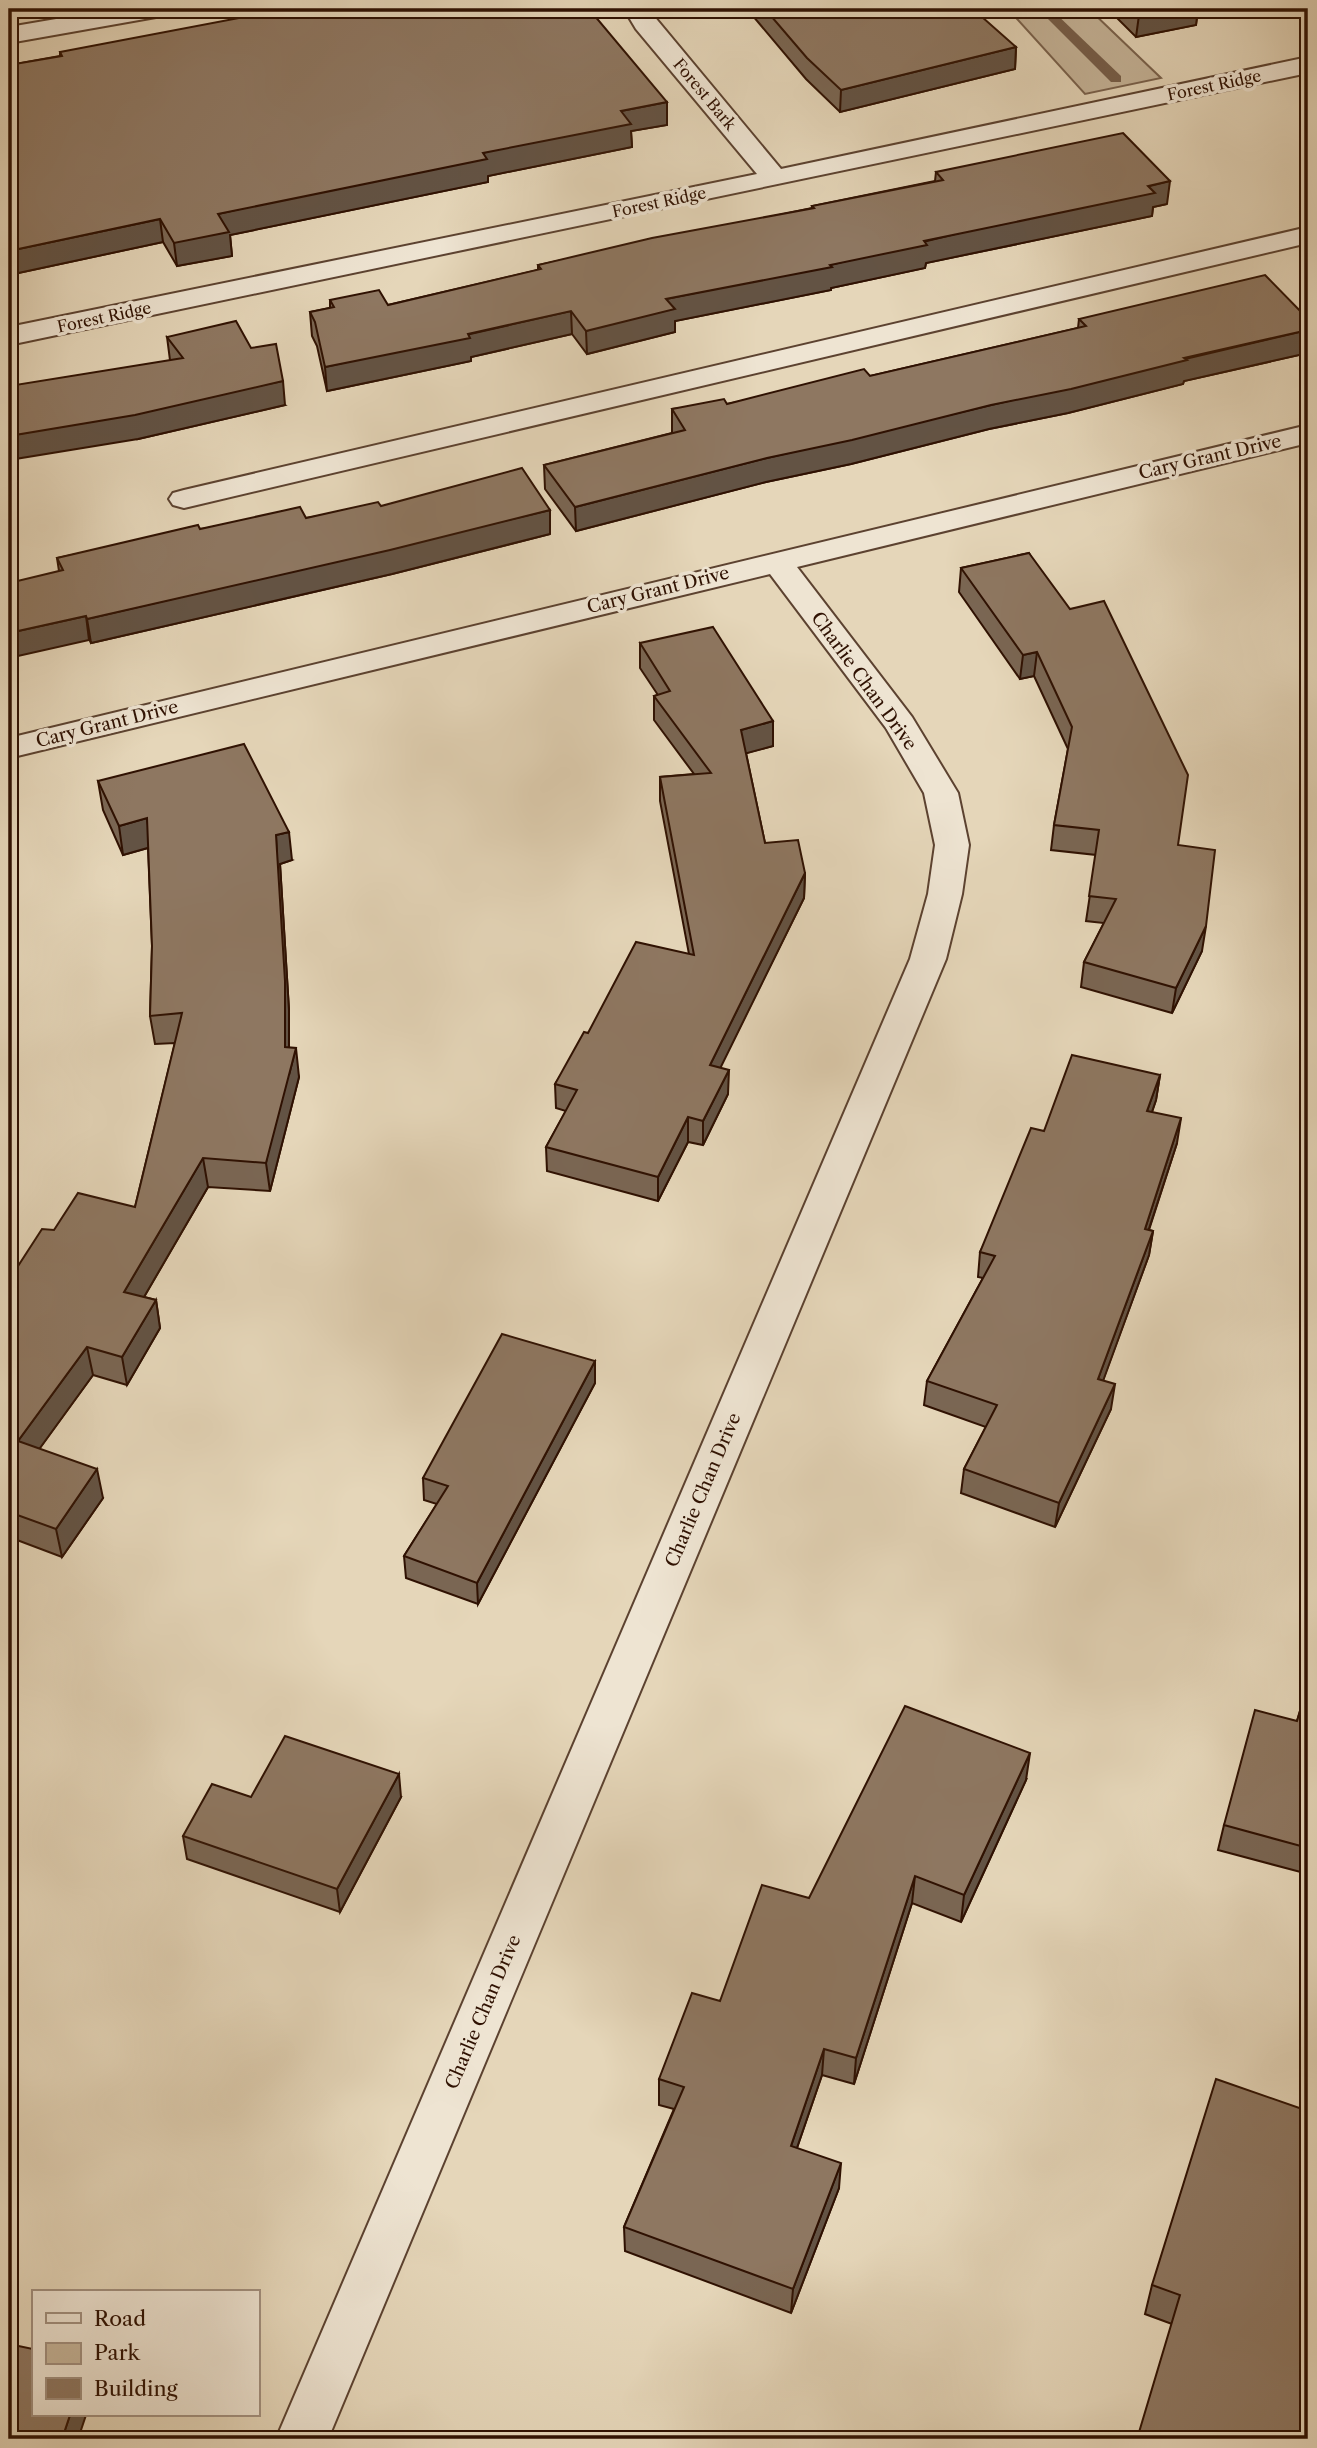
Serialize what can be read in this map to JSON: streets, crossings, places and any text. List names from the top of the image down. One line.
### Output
{"streets":{"street":["Forest Ridge","Forest Bark","Cary Grant Drive","Charlie Chan Drive"]},"crossings":[["Forest Ridge","Forest Bark"],["Cary Grant Drive","Charlie Chan Drive"]],"legend":["Road","Park","Building"]}
